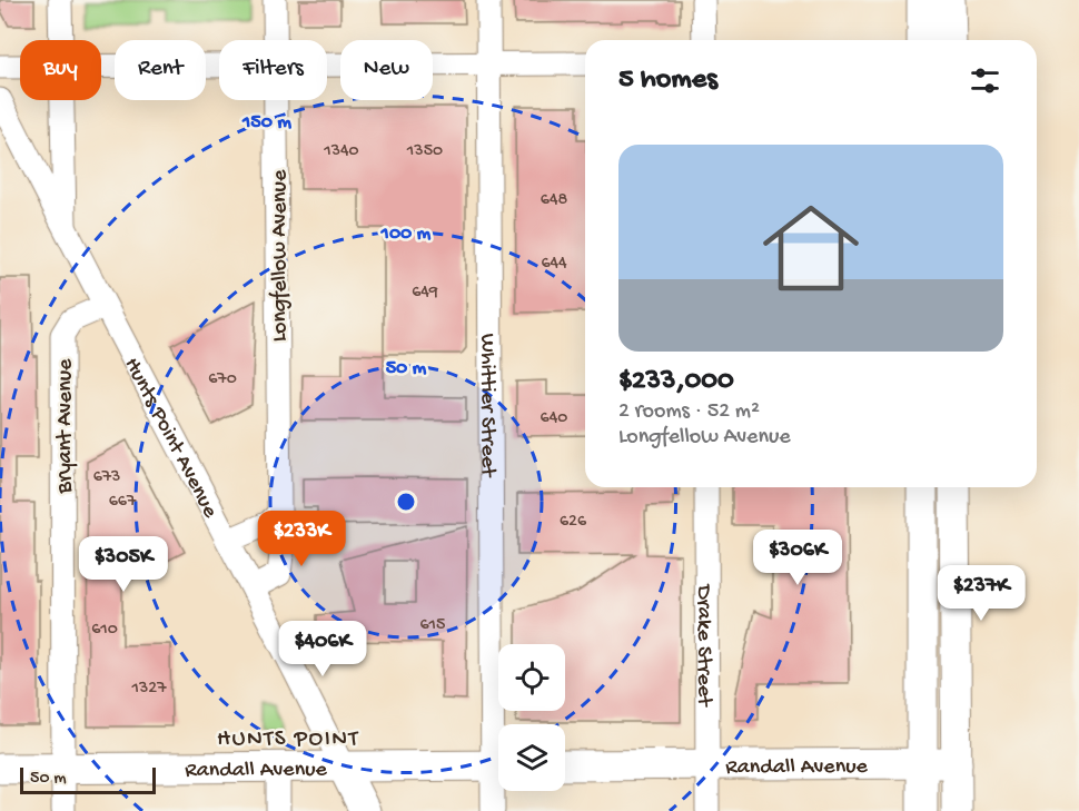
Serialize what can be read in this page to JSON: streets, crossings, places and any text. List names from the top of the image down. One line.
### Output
{"streets":{"main road":["Hunts Point Avenue","Randall Avenue"],"street":["Longfellow Avenue","Whittier Street","Bryant Avenue","Drake Street"]},"crossings":[["Longfellow Avenue","Hunts Point Avenue"],["Bryant Avenue","Hunts Point Avenue"],["Bryant Avenue","Randall Avenue"],["Hunts Point Avenue","Randall Avenue"],["Drake Street","Randall Avenue"]],"districts":["HUNTS POINT"],"house_numbers":["1340","1350","648","644","649","670","640","673","667","626","615","610","1327"],"scale_bar":"50 m","page":{"chip":["Buy","Rent","Filters","New"],"heading":"5 homes","list":[{"name":"$233,000","note":"2 rooms · 52 m² · Longfellow Avenue"}],"price":["$233K","$306K","$305K","$237K","$406K"],"scale":"50 m"},"rings":["150 m","100 m","50 m"]}
